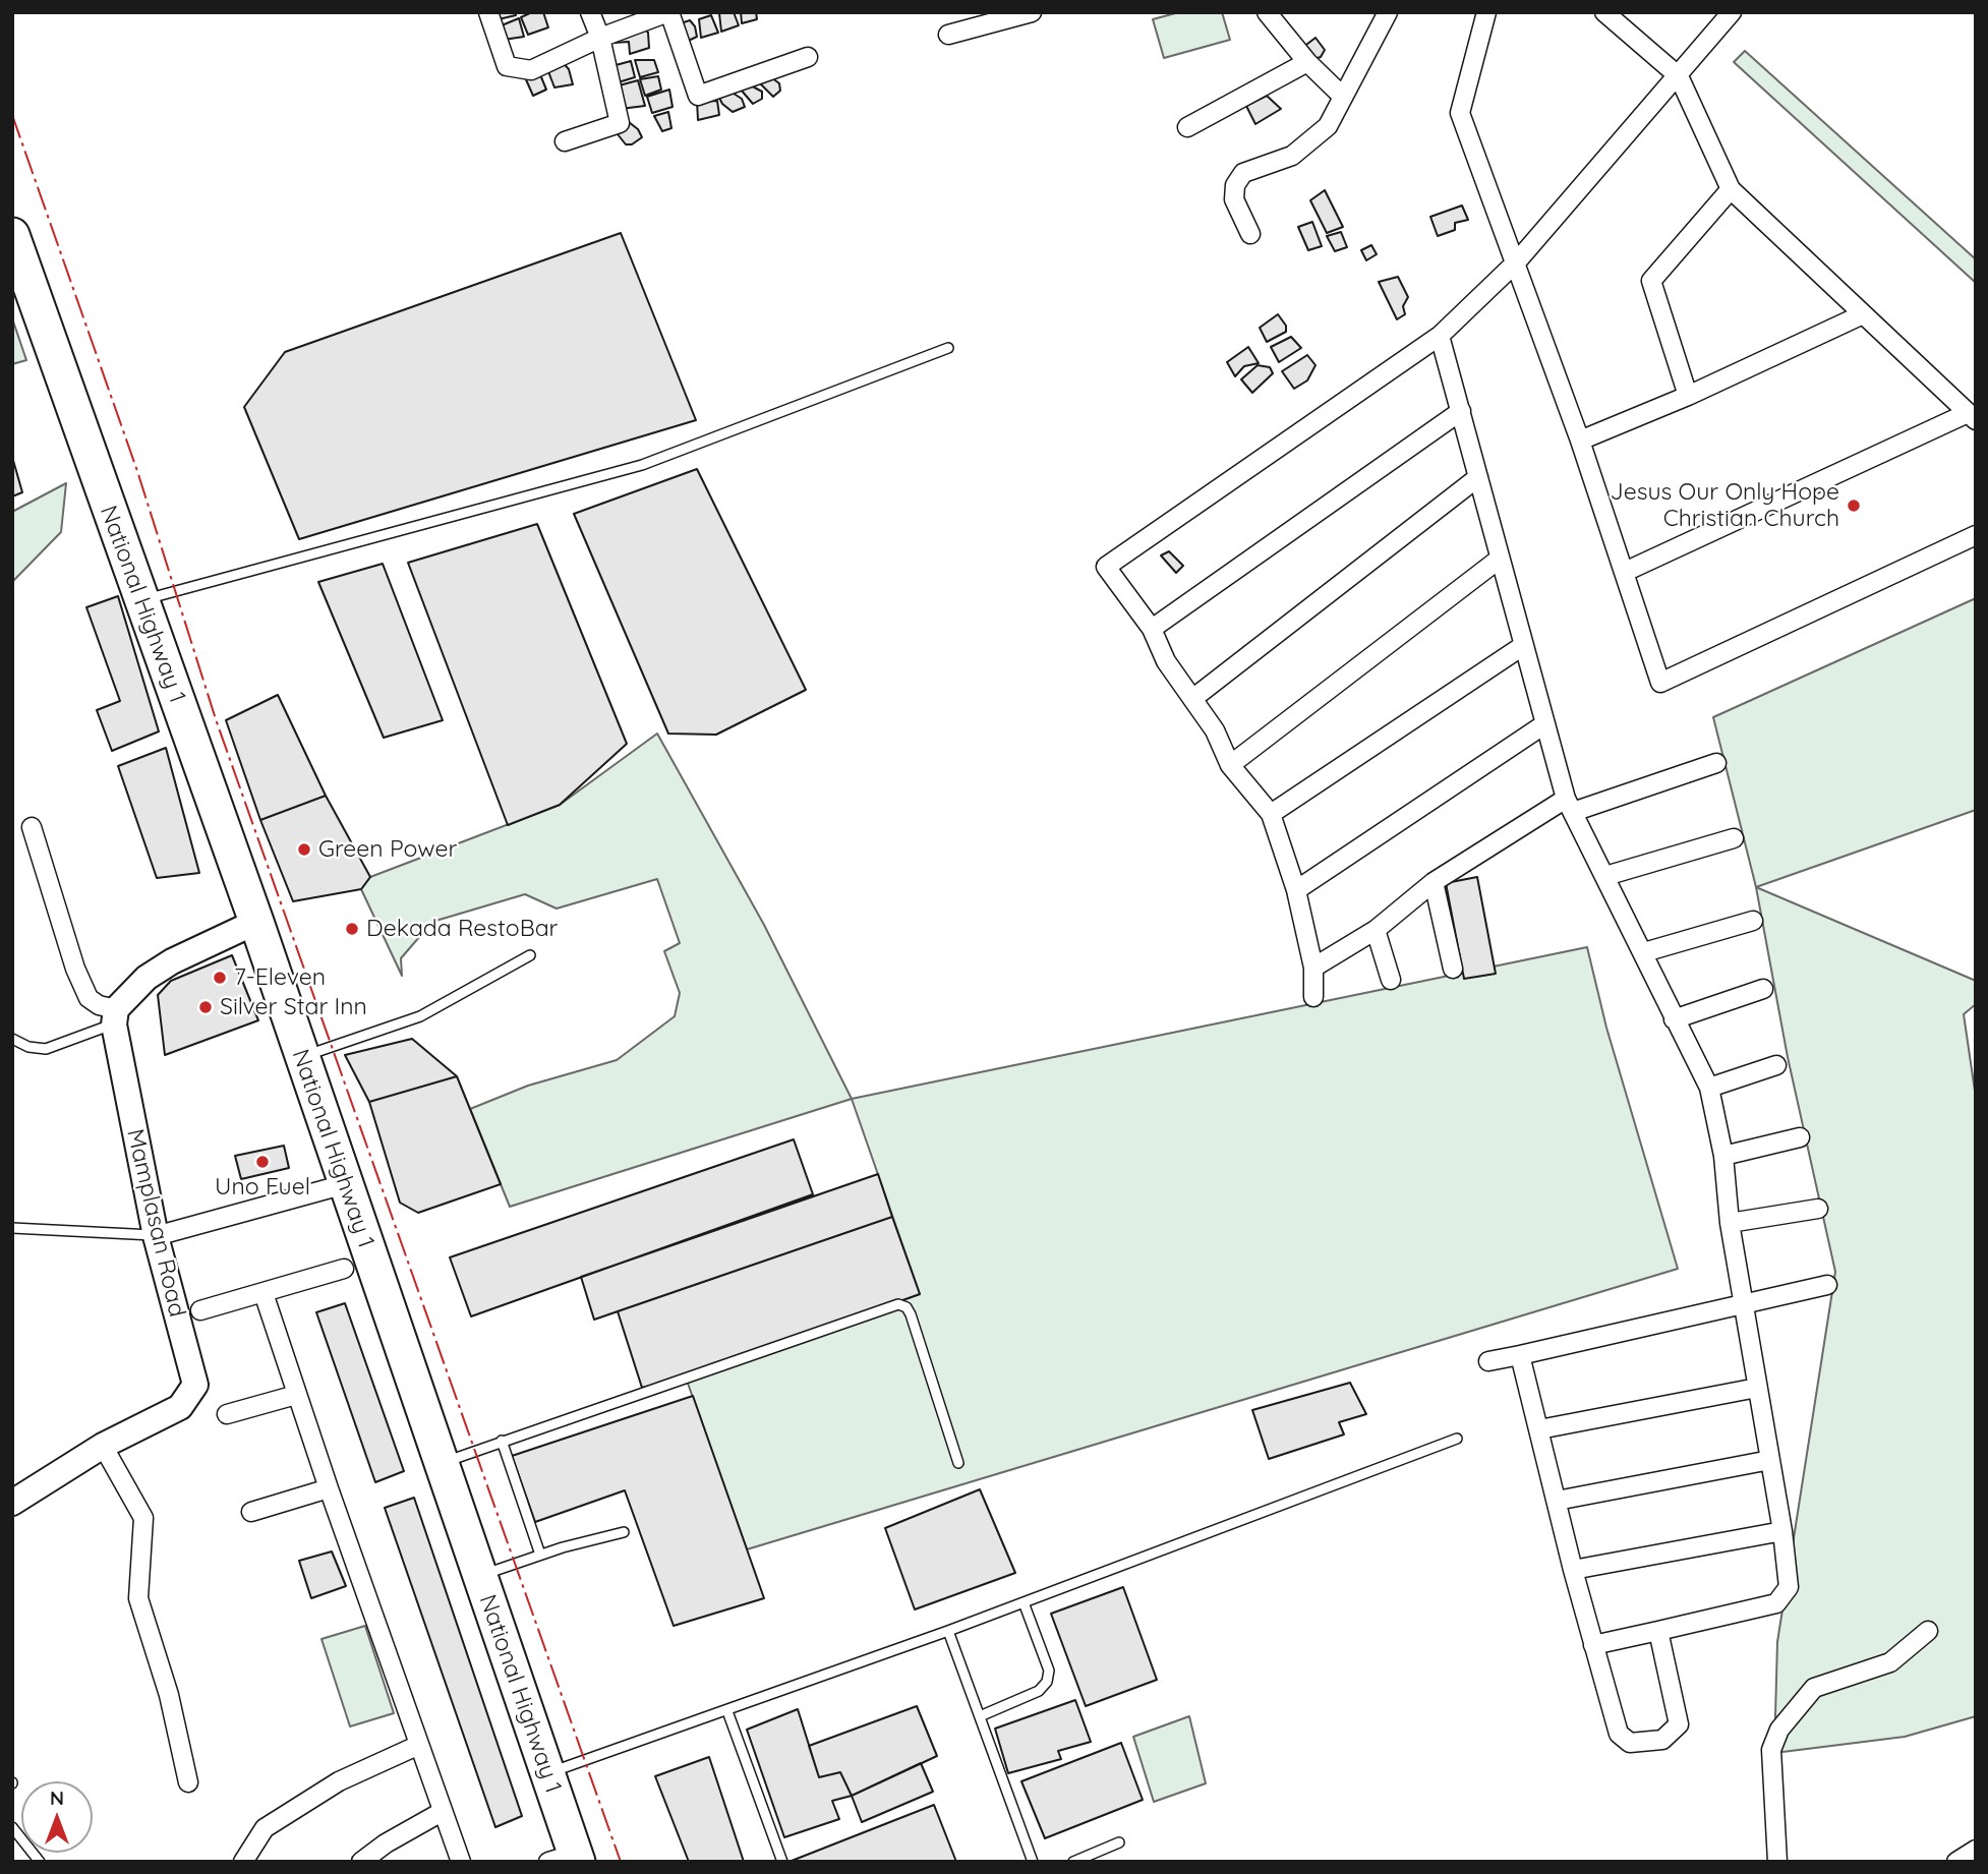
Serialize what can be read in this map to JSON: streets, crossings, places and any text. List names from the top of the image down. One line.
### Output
{"streets":{"highway":["National Highway 1"],"street":["Mamplasan Road"]},"places":["Jesus Our Only Hope Christian Church","Green Power","Dekada RestoBar","7-Eleven","Silver Star Inn","Uno Fuel"],"north":"top"}
